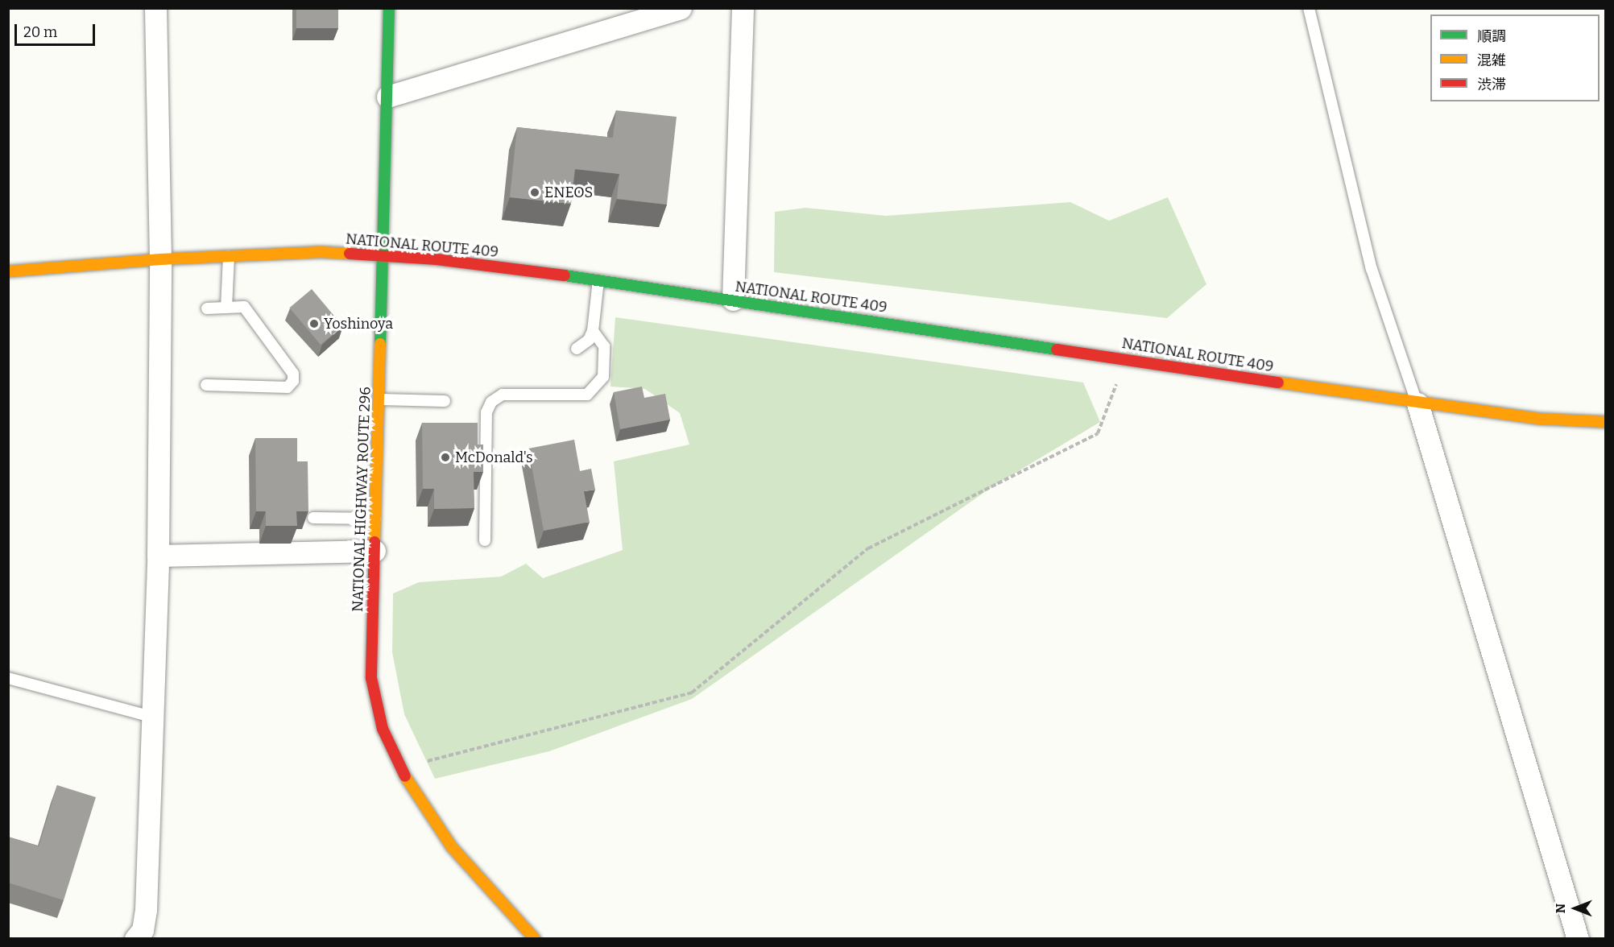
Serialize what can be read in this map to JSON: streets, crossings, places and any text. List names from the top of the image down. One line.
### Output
{"streets":{"highway":["NATIONAL ROUTE 409","NATIONAL HIGHWAY ROUTE 296"]},"crossings":[["NATIONAL ROUTE 409","NATIONAL HIGHWAY ROUTE 296"]],"places":["ENEOS","Yoshinoya","McDonald's"],"legend":["順調","混雑","渋滞"],"scale_bar":"20 m","north":"left"}
